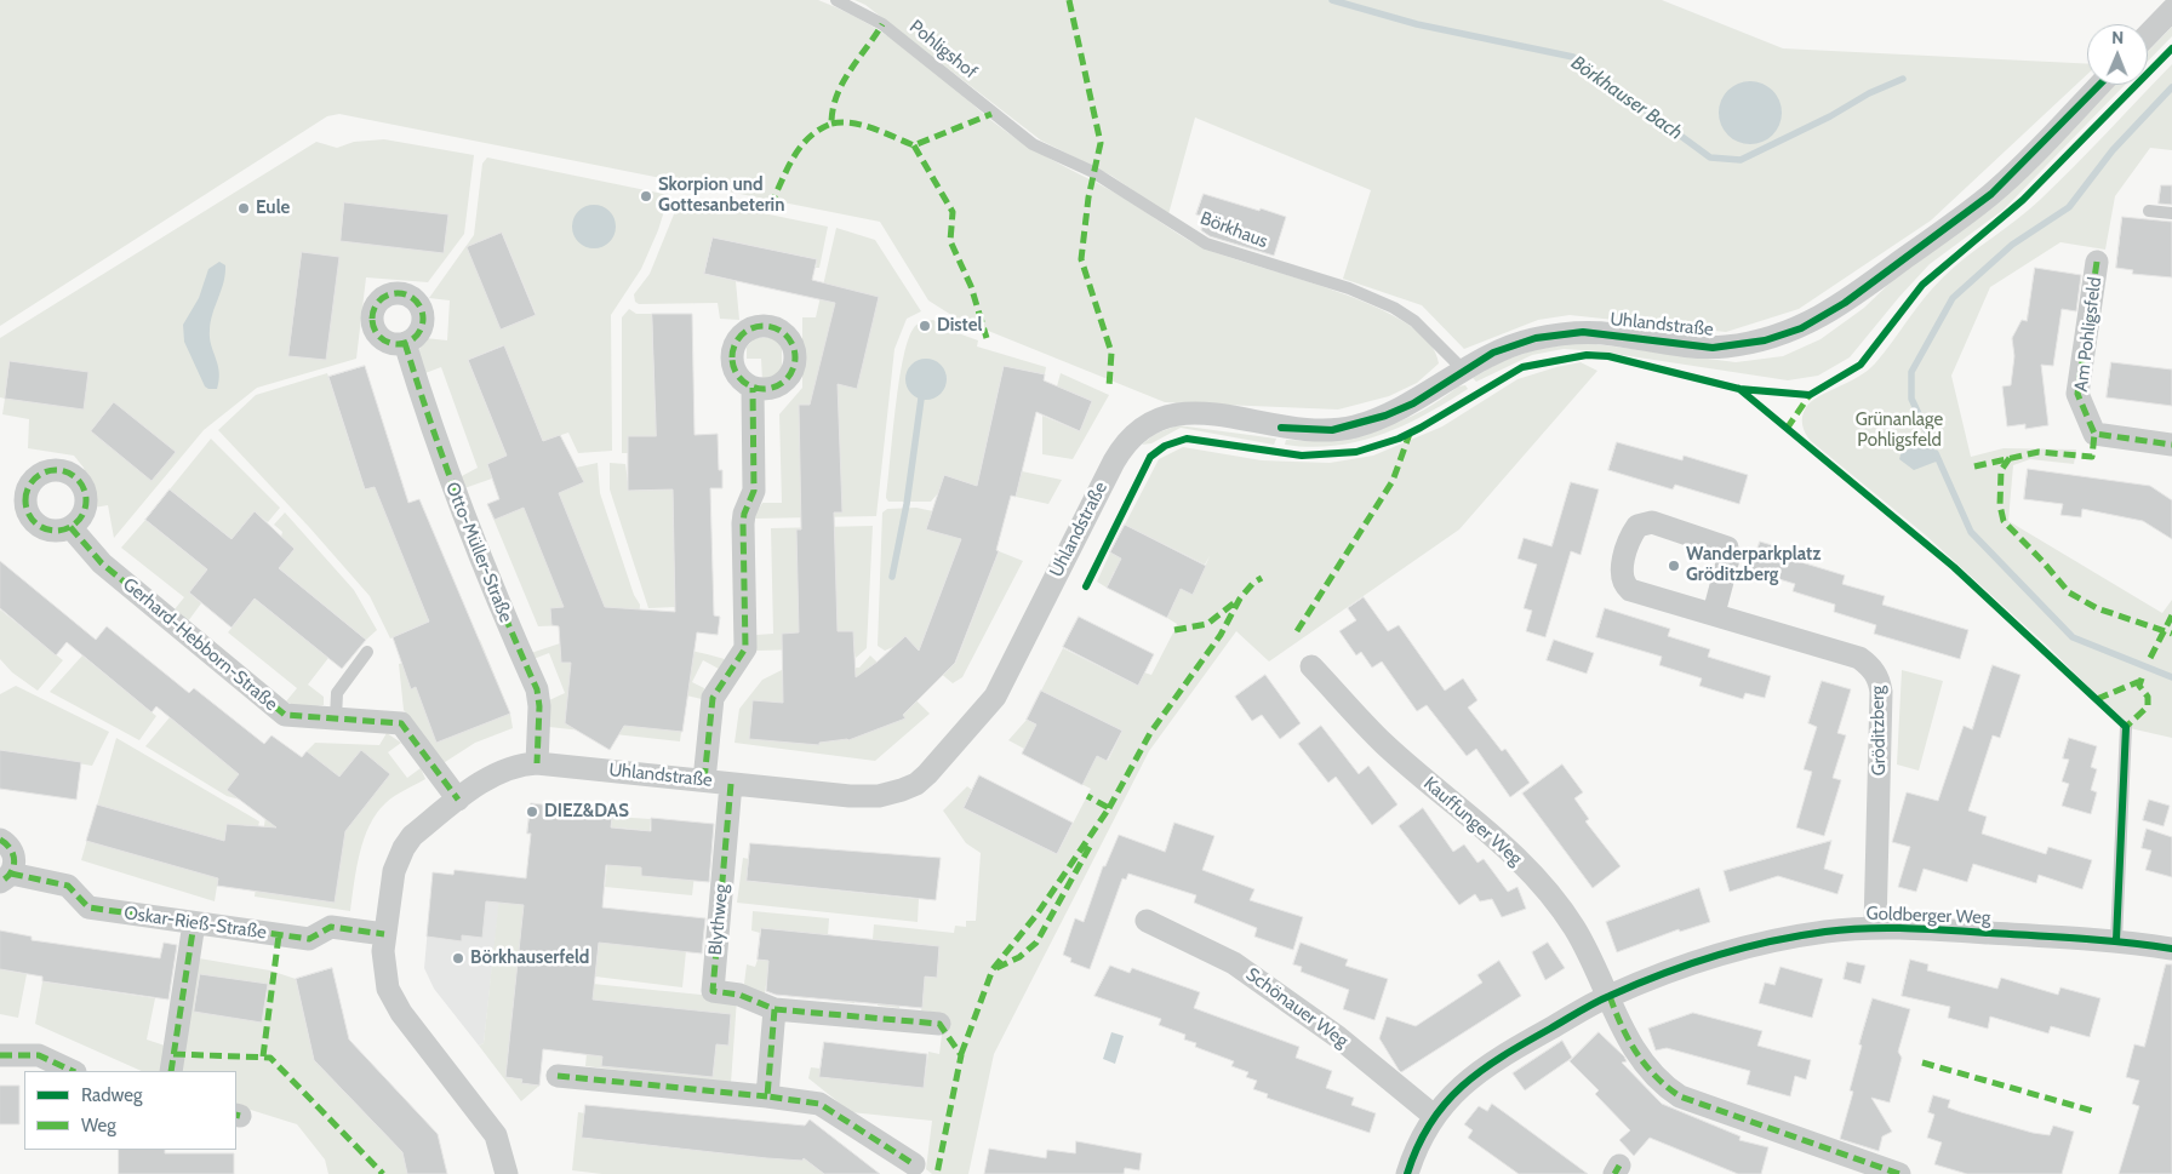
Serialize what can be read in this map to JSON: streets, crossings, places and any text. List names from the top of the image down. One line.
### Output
{"streets":{"street":["Uhlandstraße","Am Pohligsfeld","Otto-Müller-Straße","Gerhard-Hebborn-Straße","Gröditzberg","Kauffunger Weg","Goldberger Weg","Blythweg","Oskar-Rieß-Straße","Schönauer Weg"],"lane":["Pohligshof","Börkhaus"]},"crossings":[["Pohligshof","Börkhaus"],["Börkhaus","Uhlandstraße"],["Uhlandstraße","Otto-Müller-Straße"],["Uhlandstraße","Gerhard-Hebborn-Straße"],["Uhlandstraße","Blythweg"],["Uhlandstraße","Oskar-Rieß-Straße"],["Gröditzberg","Goldberger Weg"],["Kauffunger Weg","Goldberger Weg"],["Goldberger Weg","Schönauer Weg"]],"water":["Börkhauser Bach"],"parks":["Grünanlage Pohligsfeld"],"places":["Skorpion und Gottesanbeterin","Eule","Distel","Wanderparkplatz Gröditzberg","DIEZ&DAS","Börkhauserfeld"],"legend":["Radweg","Weg"],"north":"top"}
